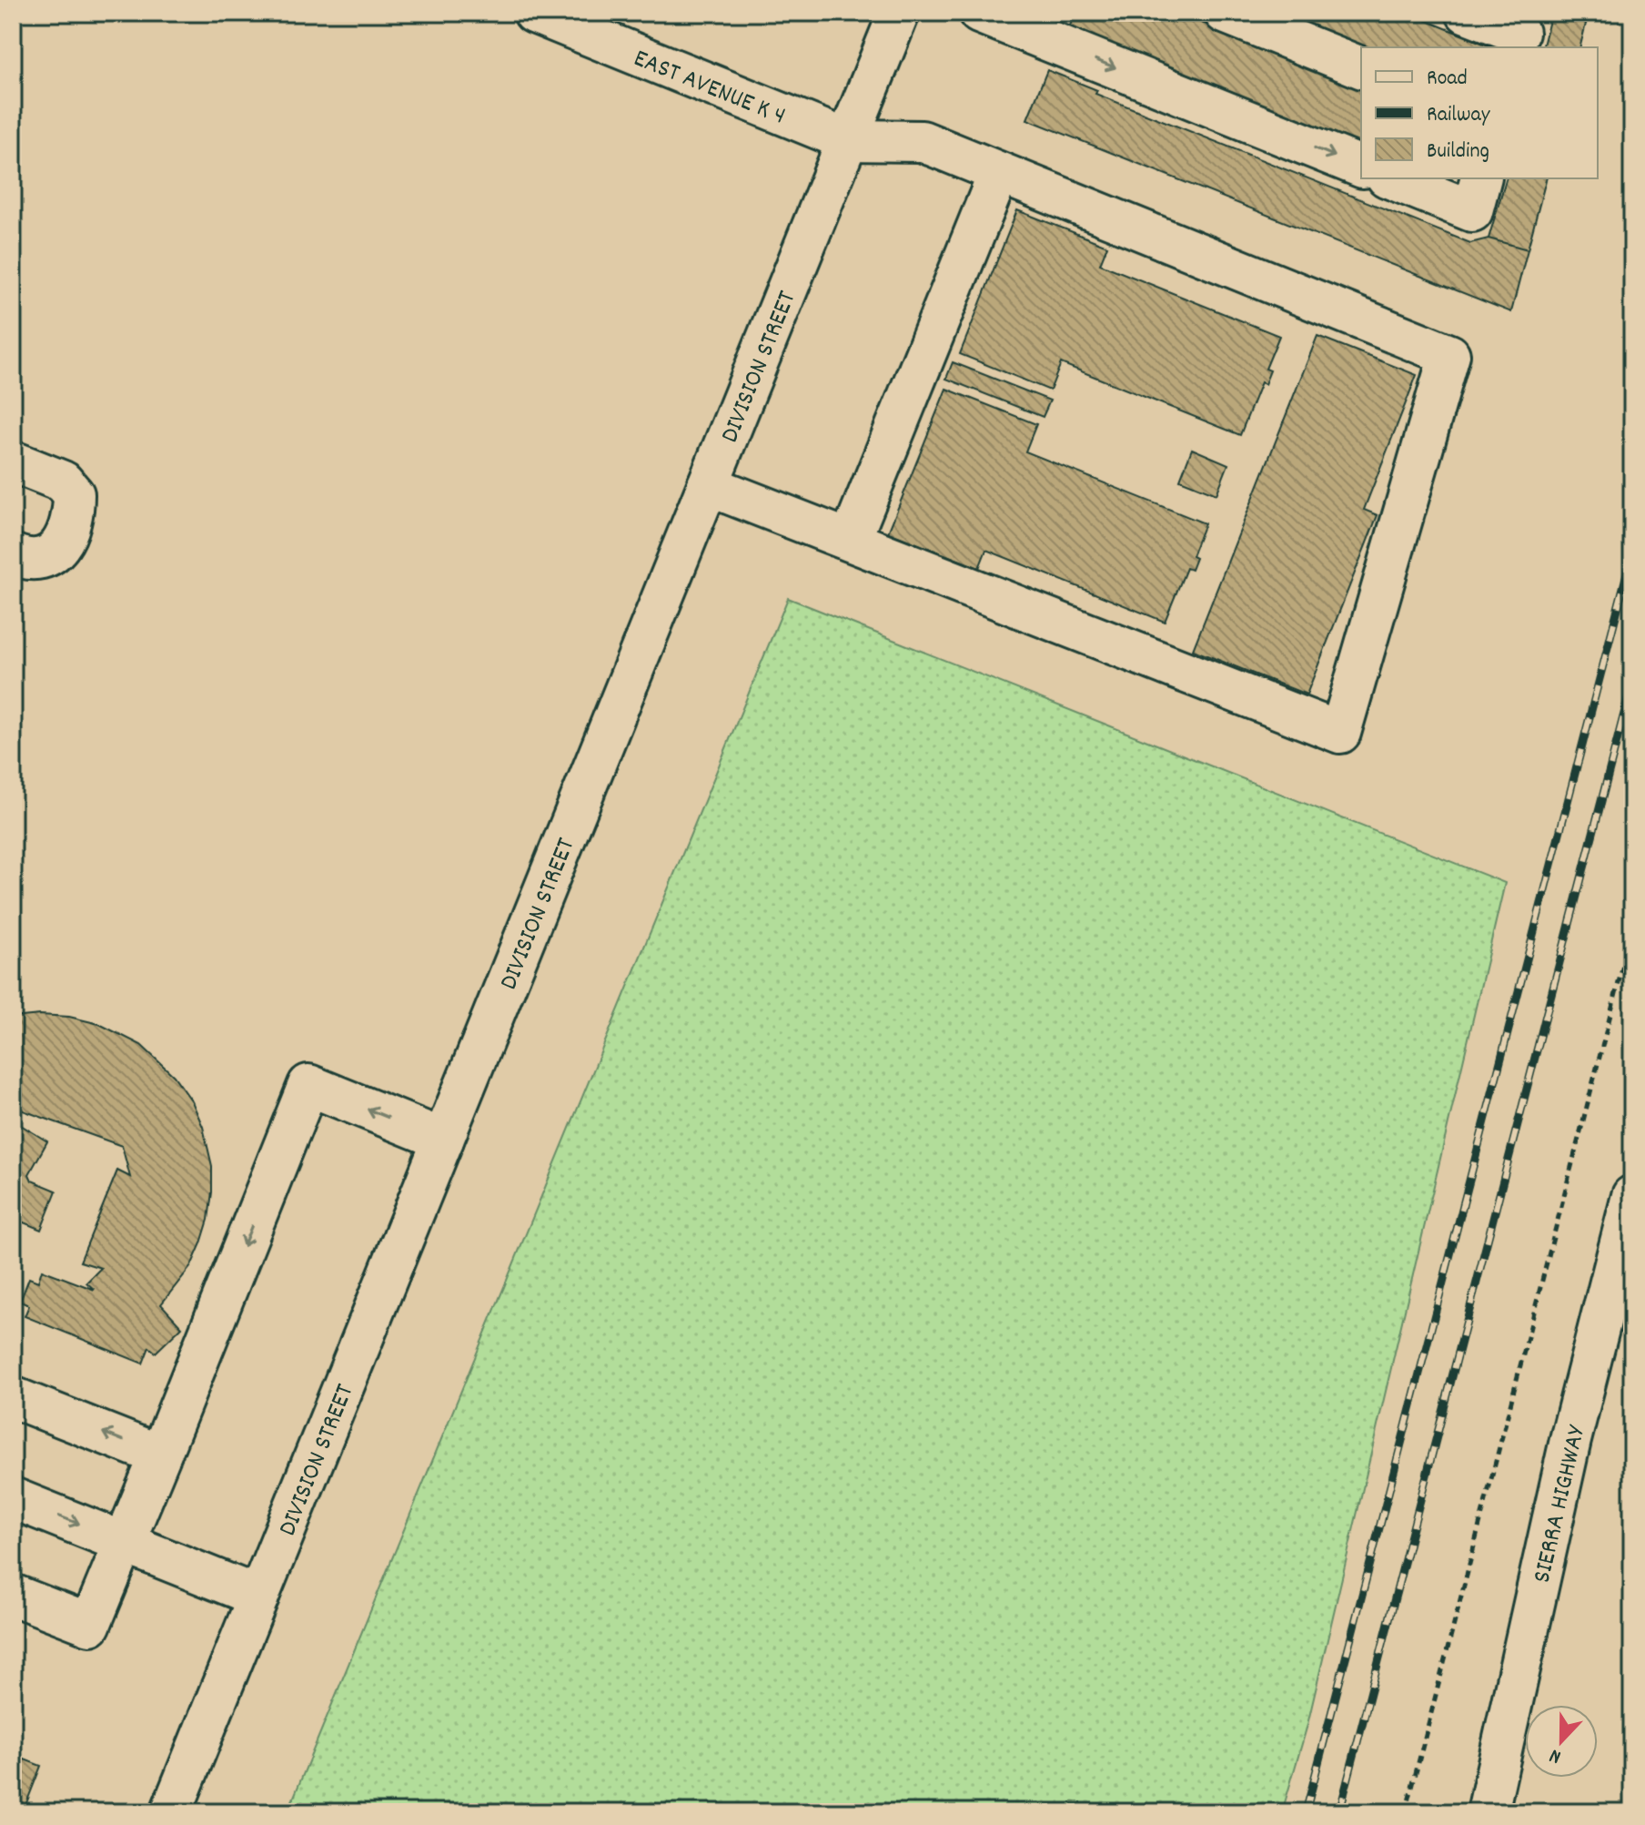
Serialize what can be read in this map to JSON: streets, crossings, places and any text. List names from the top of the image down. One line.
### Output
{"streets":{"main road":["EAST AVENUE K 4","DIVISION STREET","SIERRA HIGHWAY"]},"crossings":[["EAST AVENUE K 4","DIVISION STREET"]],"legend":["Road","Railway","Building"],"north":"bottom"}
